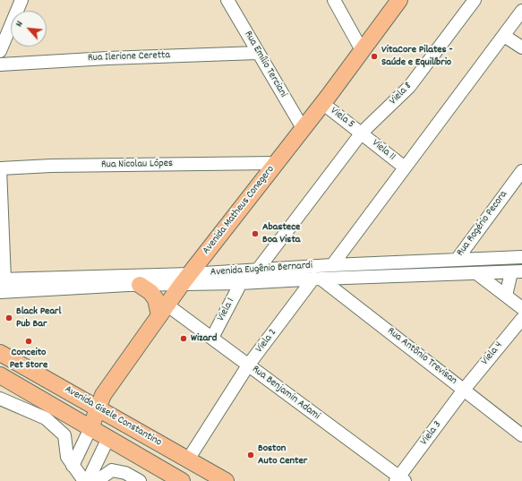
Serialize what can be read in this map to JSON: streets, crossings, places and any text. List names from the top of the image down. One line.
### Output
{"streets":{"main road":["Avenida Matheus Conegero","Avenida Gisele Constantino"],"street":["Rua Ilerione Ceretta","Rua Emílio Terciani","Viela 8","Viela 5","Viela 11","Rua Nicolau Lópes","Rua Rogério Pecora","Avenida Eugênio Bernardi","Viela 1","Viela 2","Viela 4","Rua Antônio Trevisan","Rua Benjamin Adami","Viela 3"]},"crossings":[["Rua Ilerione Ceretta","Rua Emílio Terciani"],["Rua Emílio Terciani","Avenida Matheus Conegero"],["Viela 8","Viela 5"],["Viela 8","Viela 11"],["Viela 8","Avenida Eugênio Bernardi"],["Viela 5","Viela 11"],["Viela 5","Avenida Matheus Conegero"],["Rua Nicolau Lópes","Avenida Matheus Conegero"],["Avenida Matheus Conegero","Avenida Eugênio Bernardi"],["Avenida Matheus Conegero","Rua Benjamin Adami"],["Avenida Matheus Conegero","Avenida Gisele Constantino"],["Rua Rogério Pecora","Avenida Eugênio Bernardi"],["Avenida Eugênio Bernardi","Viela 1"],["Avenida Eugênio Bernardi","Viela 2"],["Avenida Eugênio Bernardi","Rua Antônio Trevisan"],["Viela 1","Rua Benjamin Adami"],["Viela 2","Rua Antônio Trevisan"],["Viela 2","Rua Benjamin Adami"],["Viela 2","Avenida Gisele Constantino"],["Viela 4","Rua Antônio Trevisan"],["Viela 4","Viela 3"],["Rua Antônio Trevisan","Viela 3"],["Rua Benjamin Adami","Viela 3"]],"places":["VitaCore Pilates - Saúde e Equilíbrio","Abastece Boa Vista","Black Pearl Pub Bar","Wizard","Conceito Pet Store","Boston Auto Center"],"north":"top left"}
